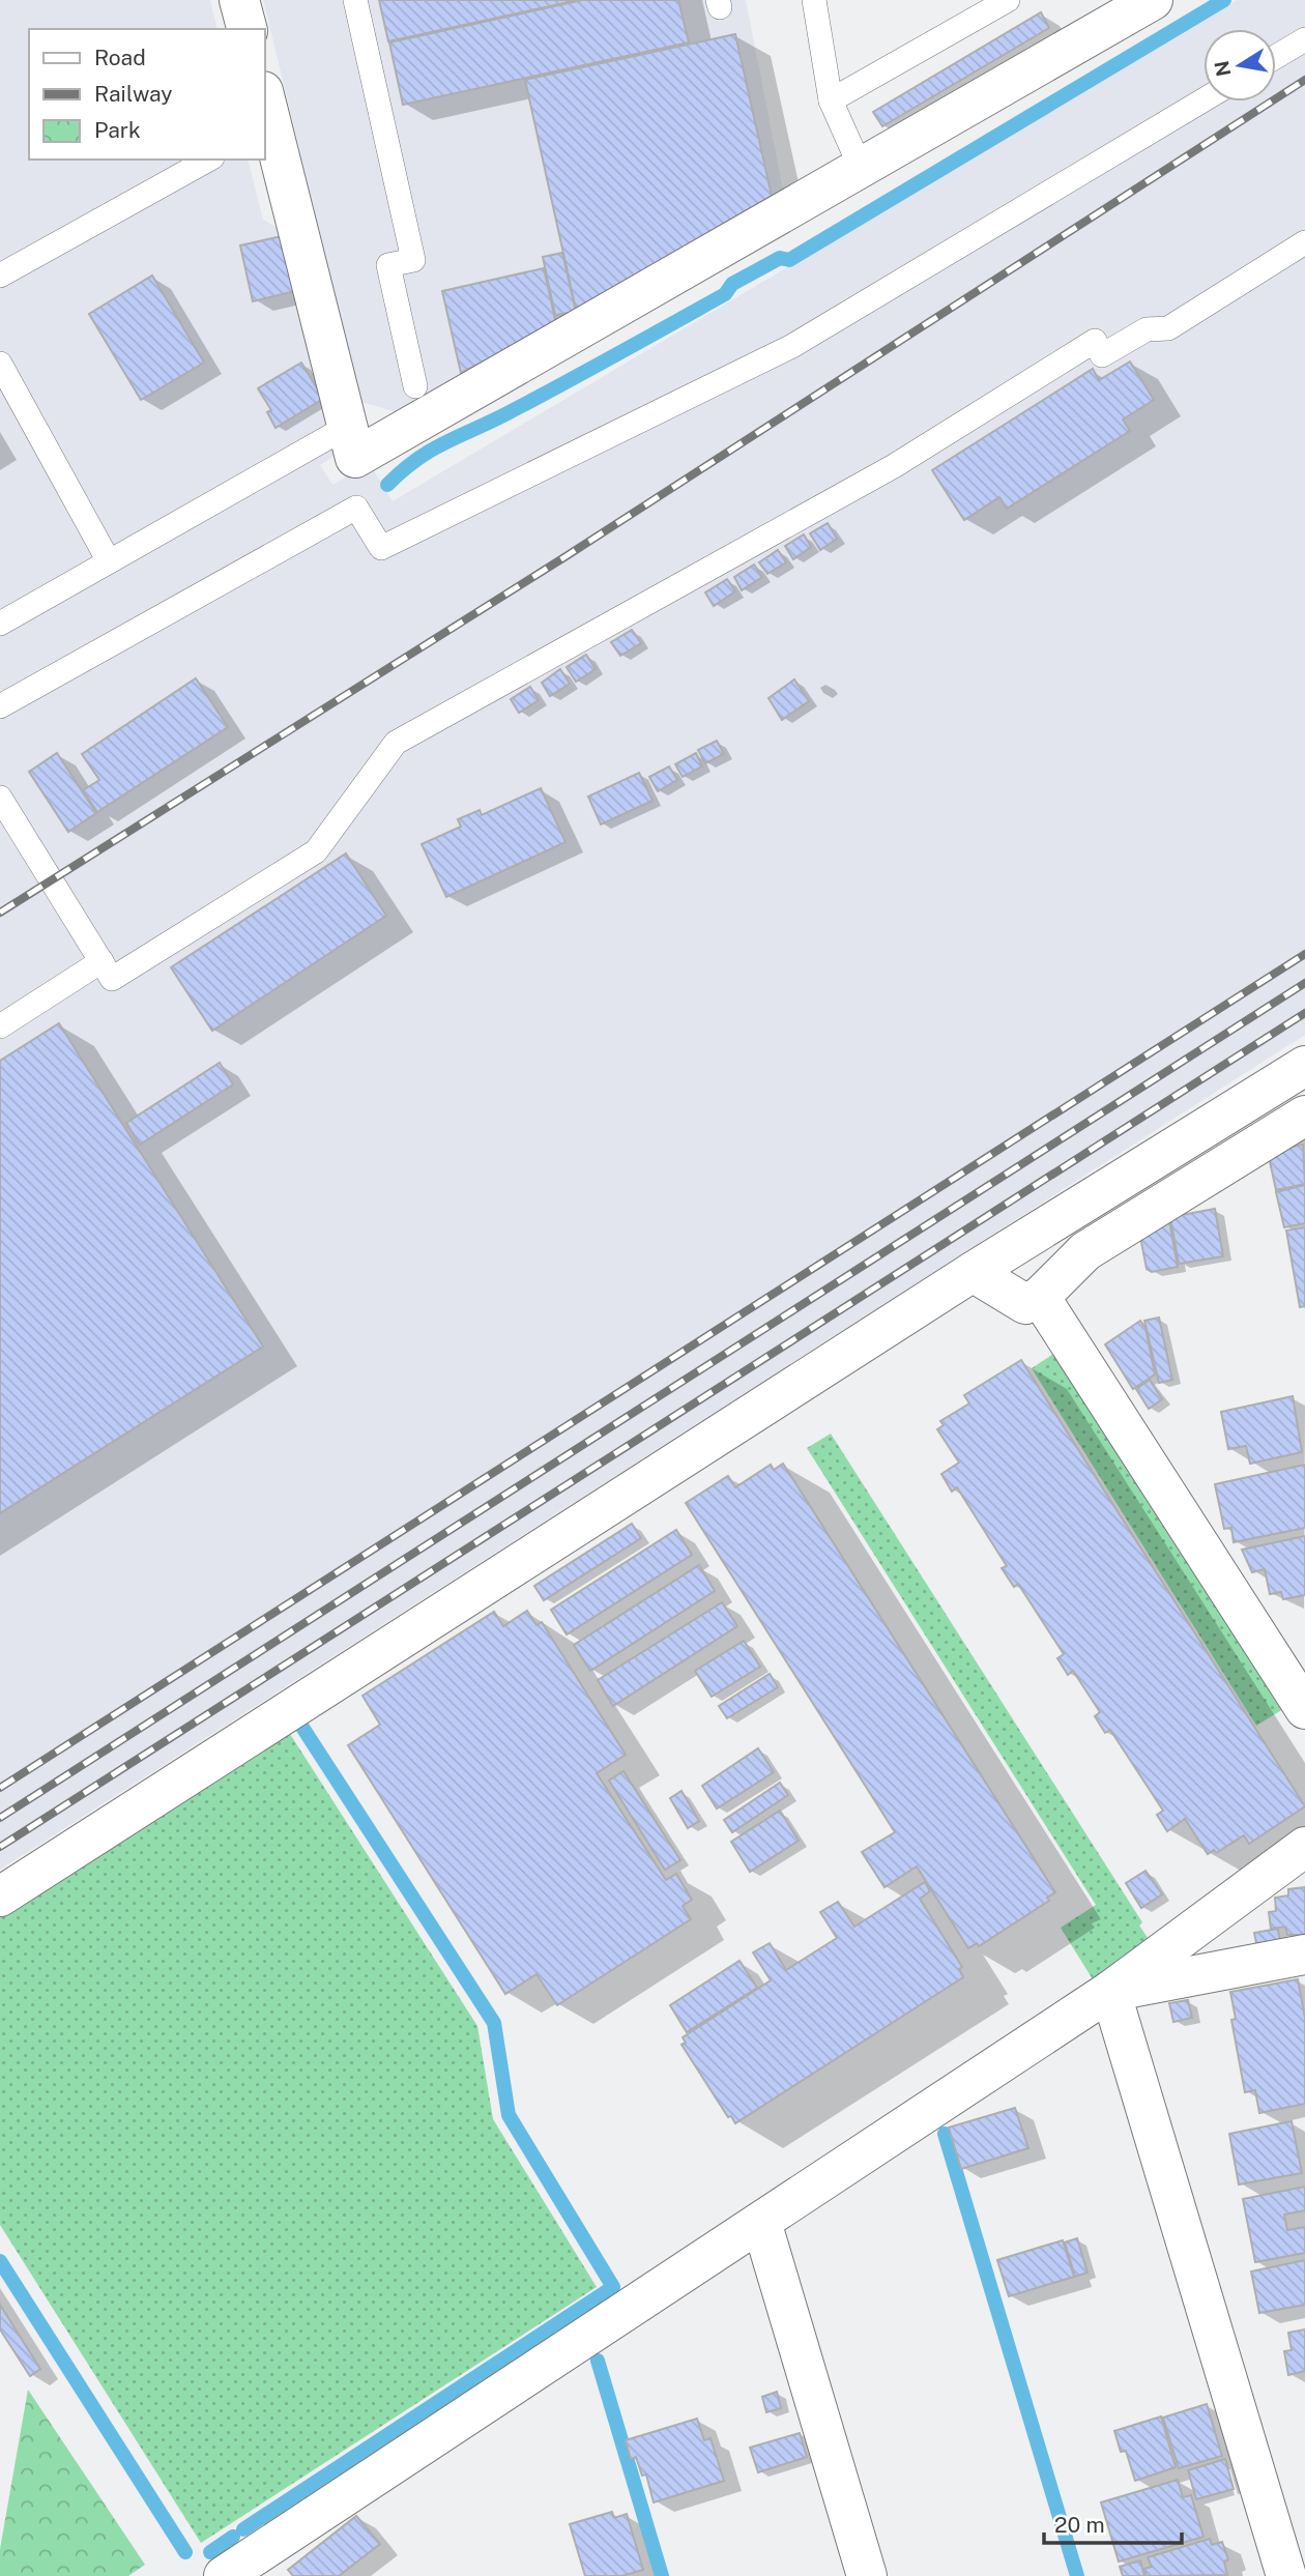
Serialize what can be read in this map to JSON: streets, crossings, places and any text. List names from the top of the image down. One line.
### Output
{"legend":["Road","Railway","Park"],"scale_bar":"20 m","north":"left"}
